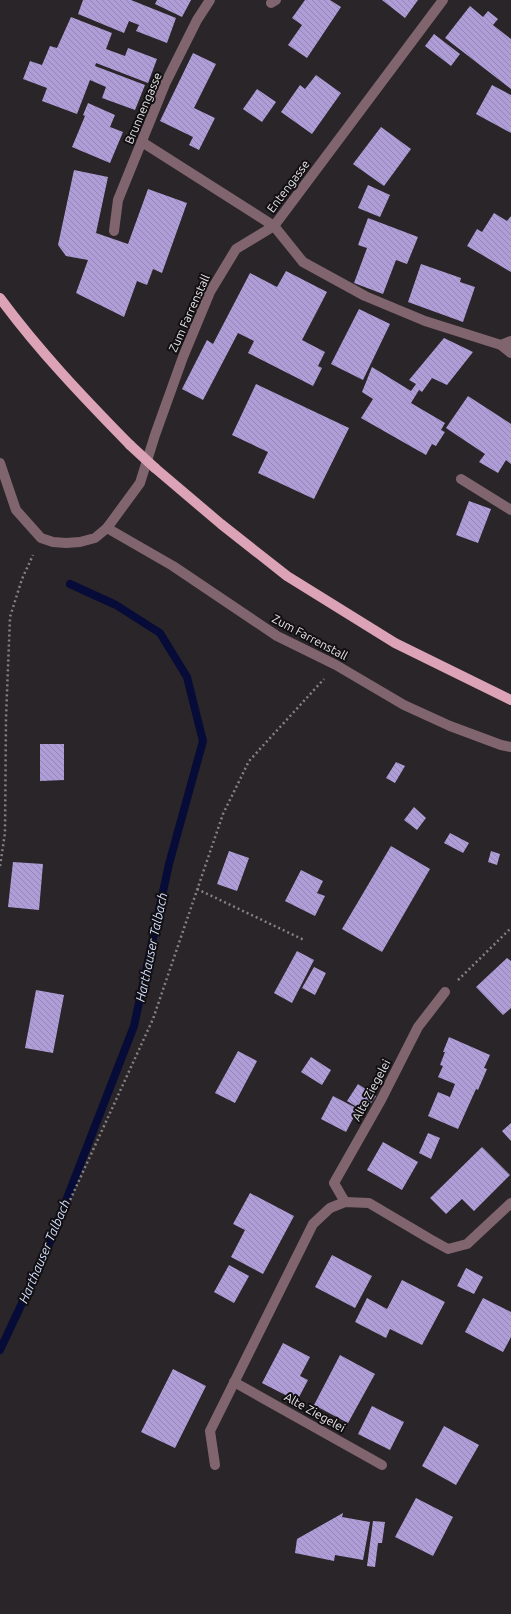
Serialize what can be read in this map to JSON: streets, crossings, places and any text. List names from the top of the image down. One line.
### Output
{"streets":{"street":["Brunnengasse","Entengasse","Zum Farrenstall","Alte Ziegelei"]},"crossings":[["Entengasse","Zum Farrenstall"]],"water":["Harthauser Talbach"]}
